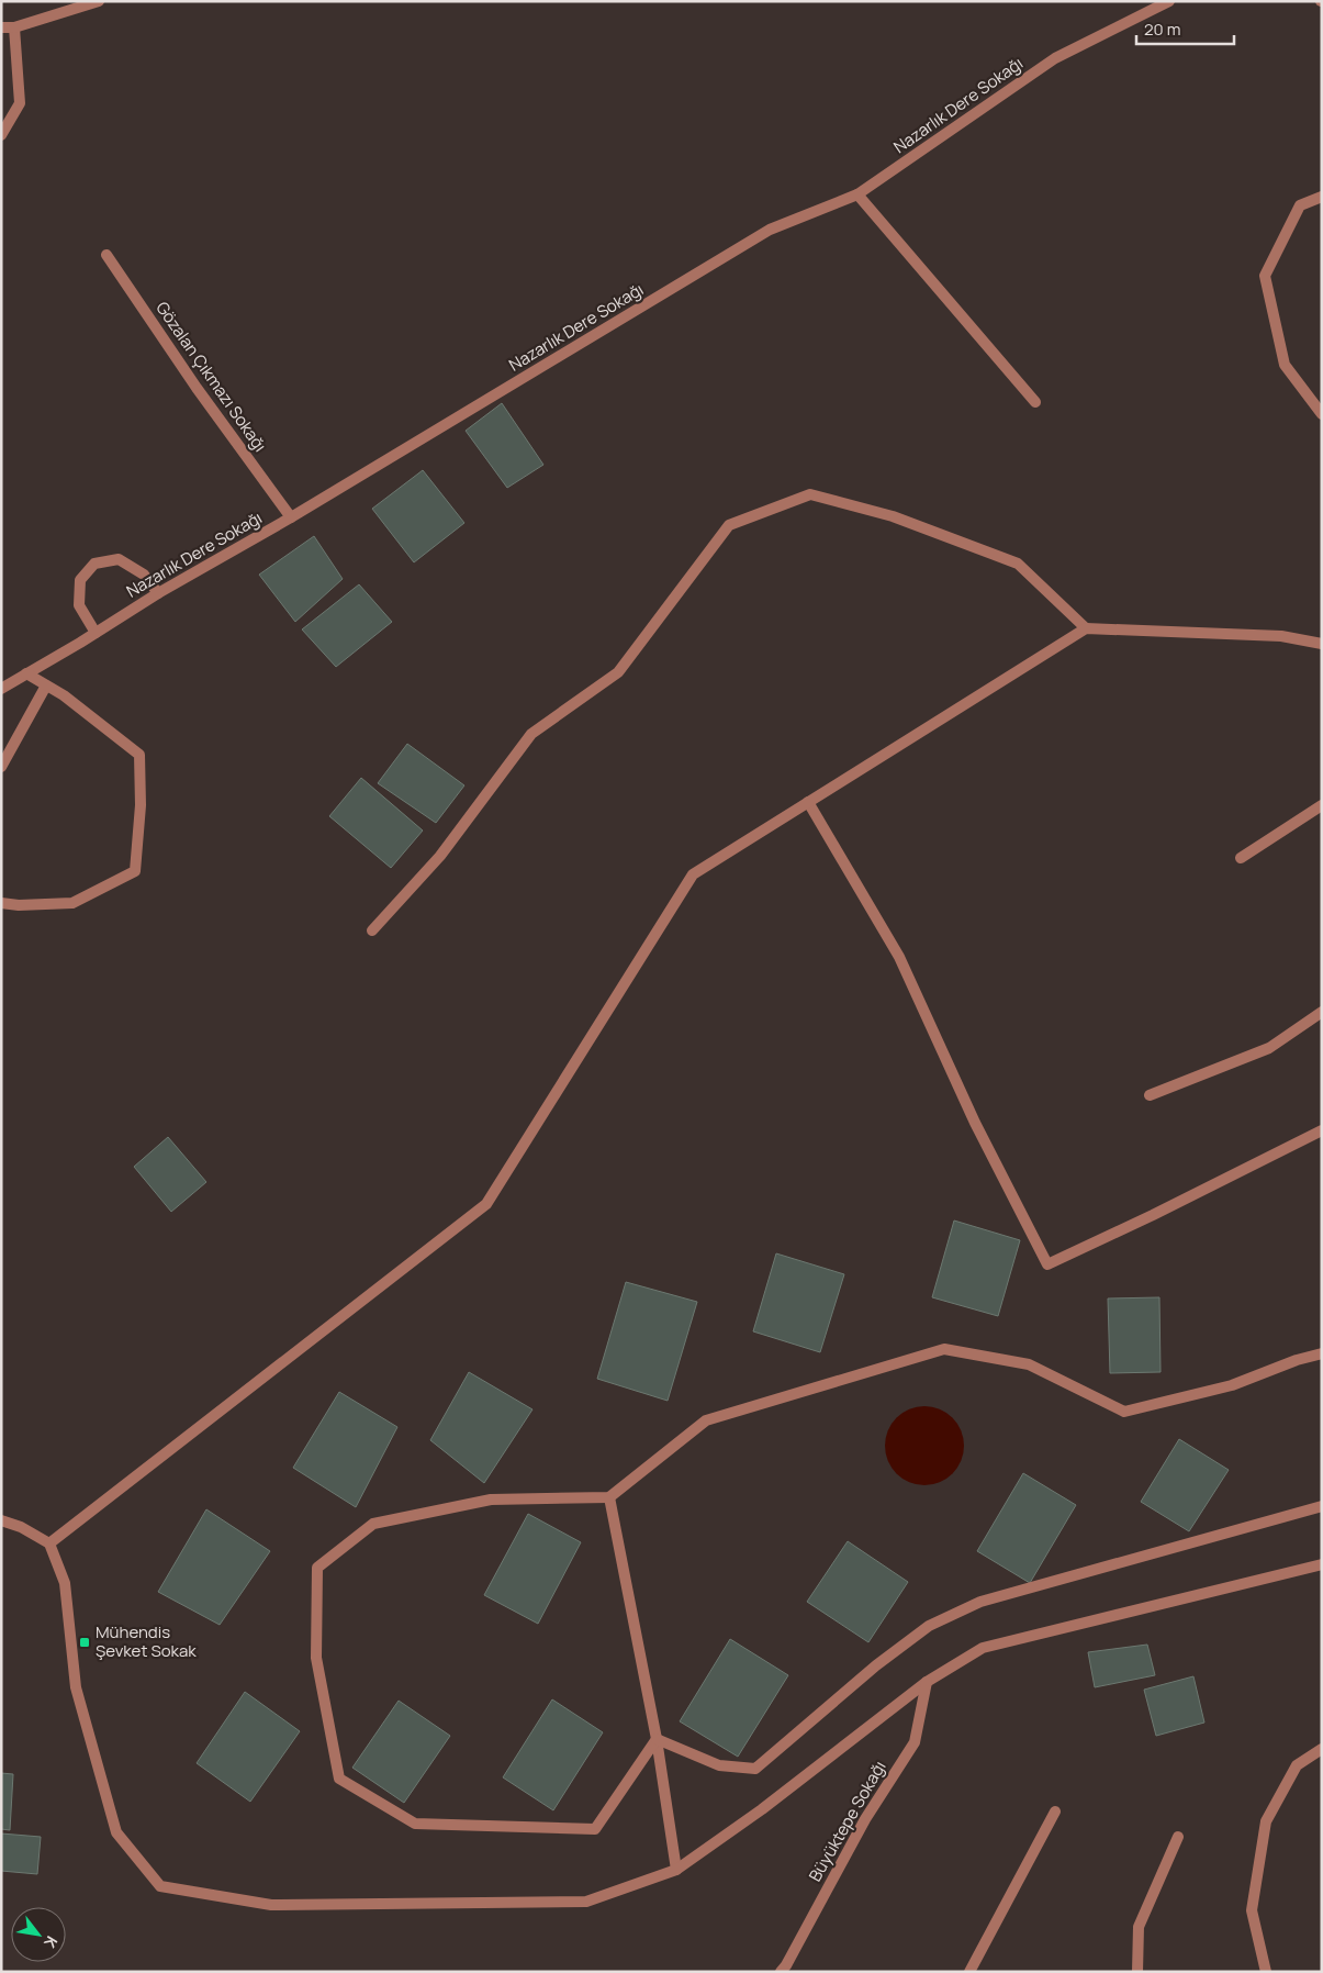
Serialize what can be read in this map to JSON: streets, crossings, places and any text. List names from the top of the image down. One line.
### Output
{"streets":{"street":["Nazarlık Dere Sokağı","Gözalan Çıkmazı Sokağı","Büyüktepe Sokağı"]},"crossings":[["Nazarlık Dere Sokağı","Gözalan Çıkmazı Sokağı"]],"places":{"transit":["Mühendis Şevket Sokak"]},"scale_bar":"20 m","north":"bottom right"}
